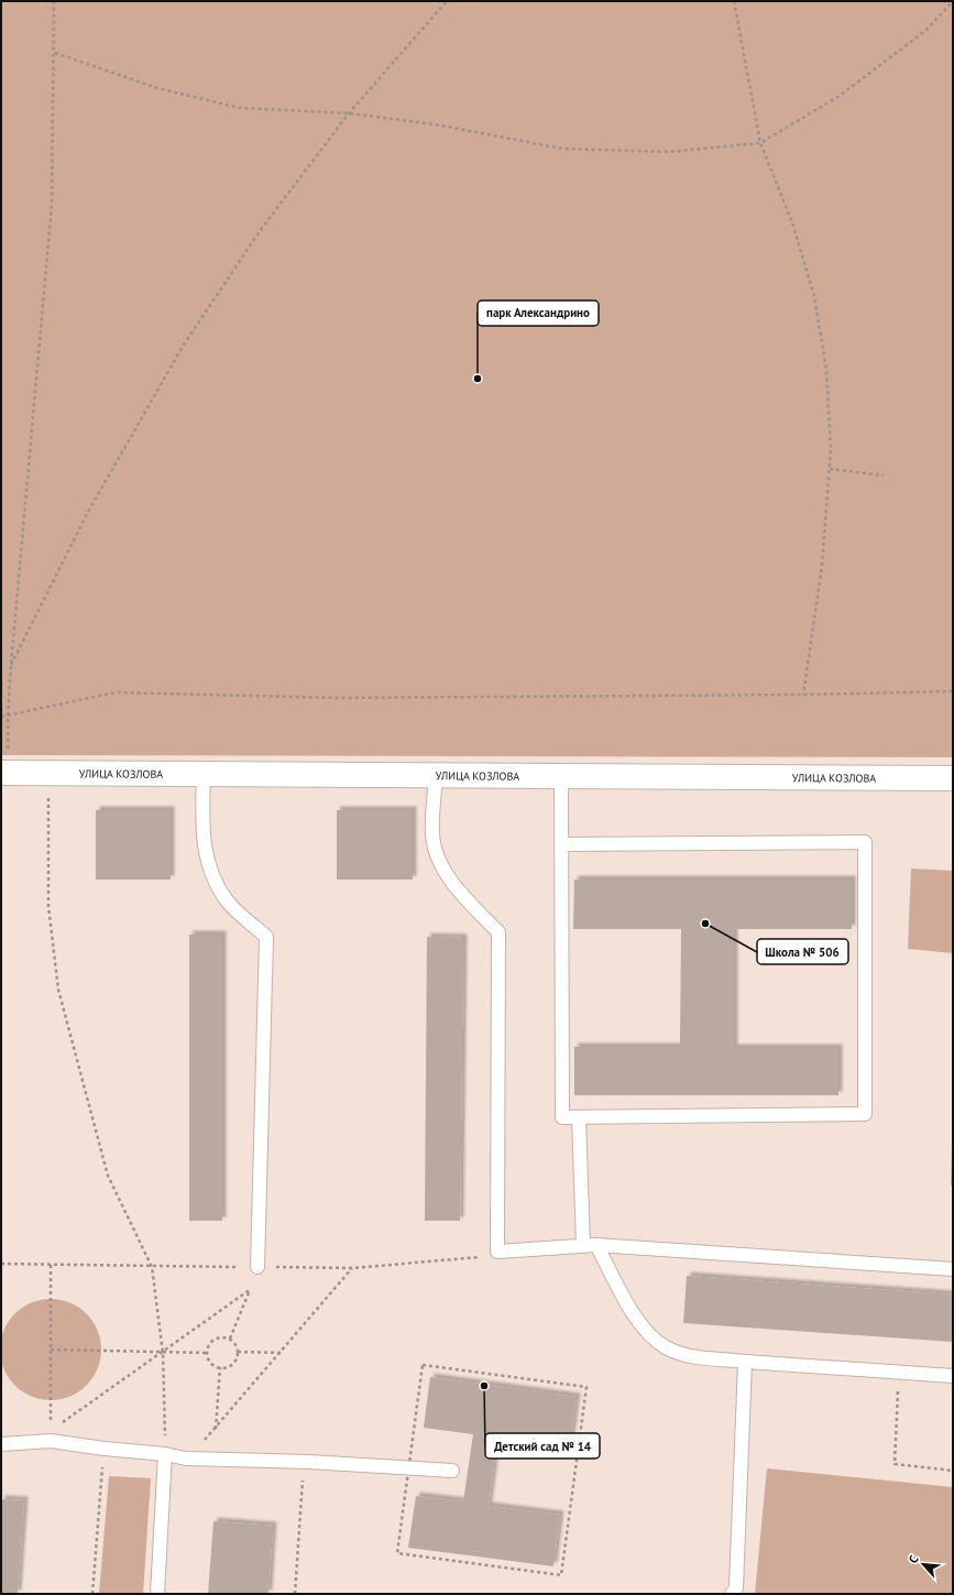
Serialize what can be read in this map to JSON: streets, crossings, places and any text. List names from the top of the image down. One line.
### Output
{"streets":{"street":["УЛИЦА КОЗЛОВА"]},"places":["парк Александрино","Школа № 506","Детский сад № 14"],"north":"top left"}
